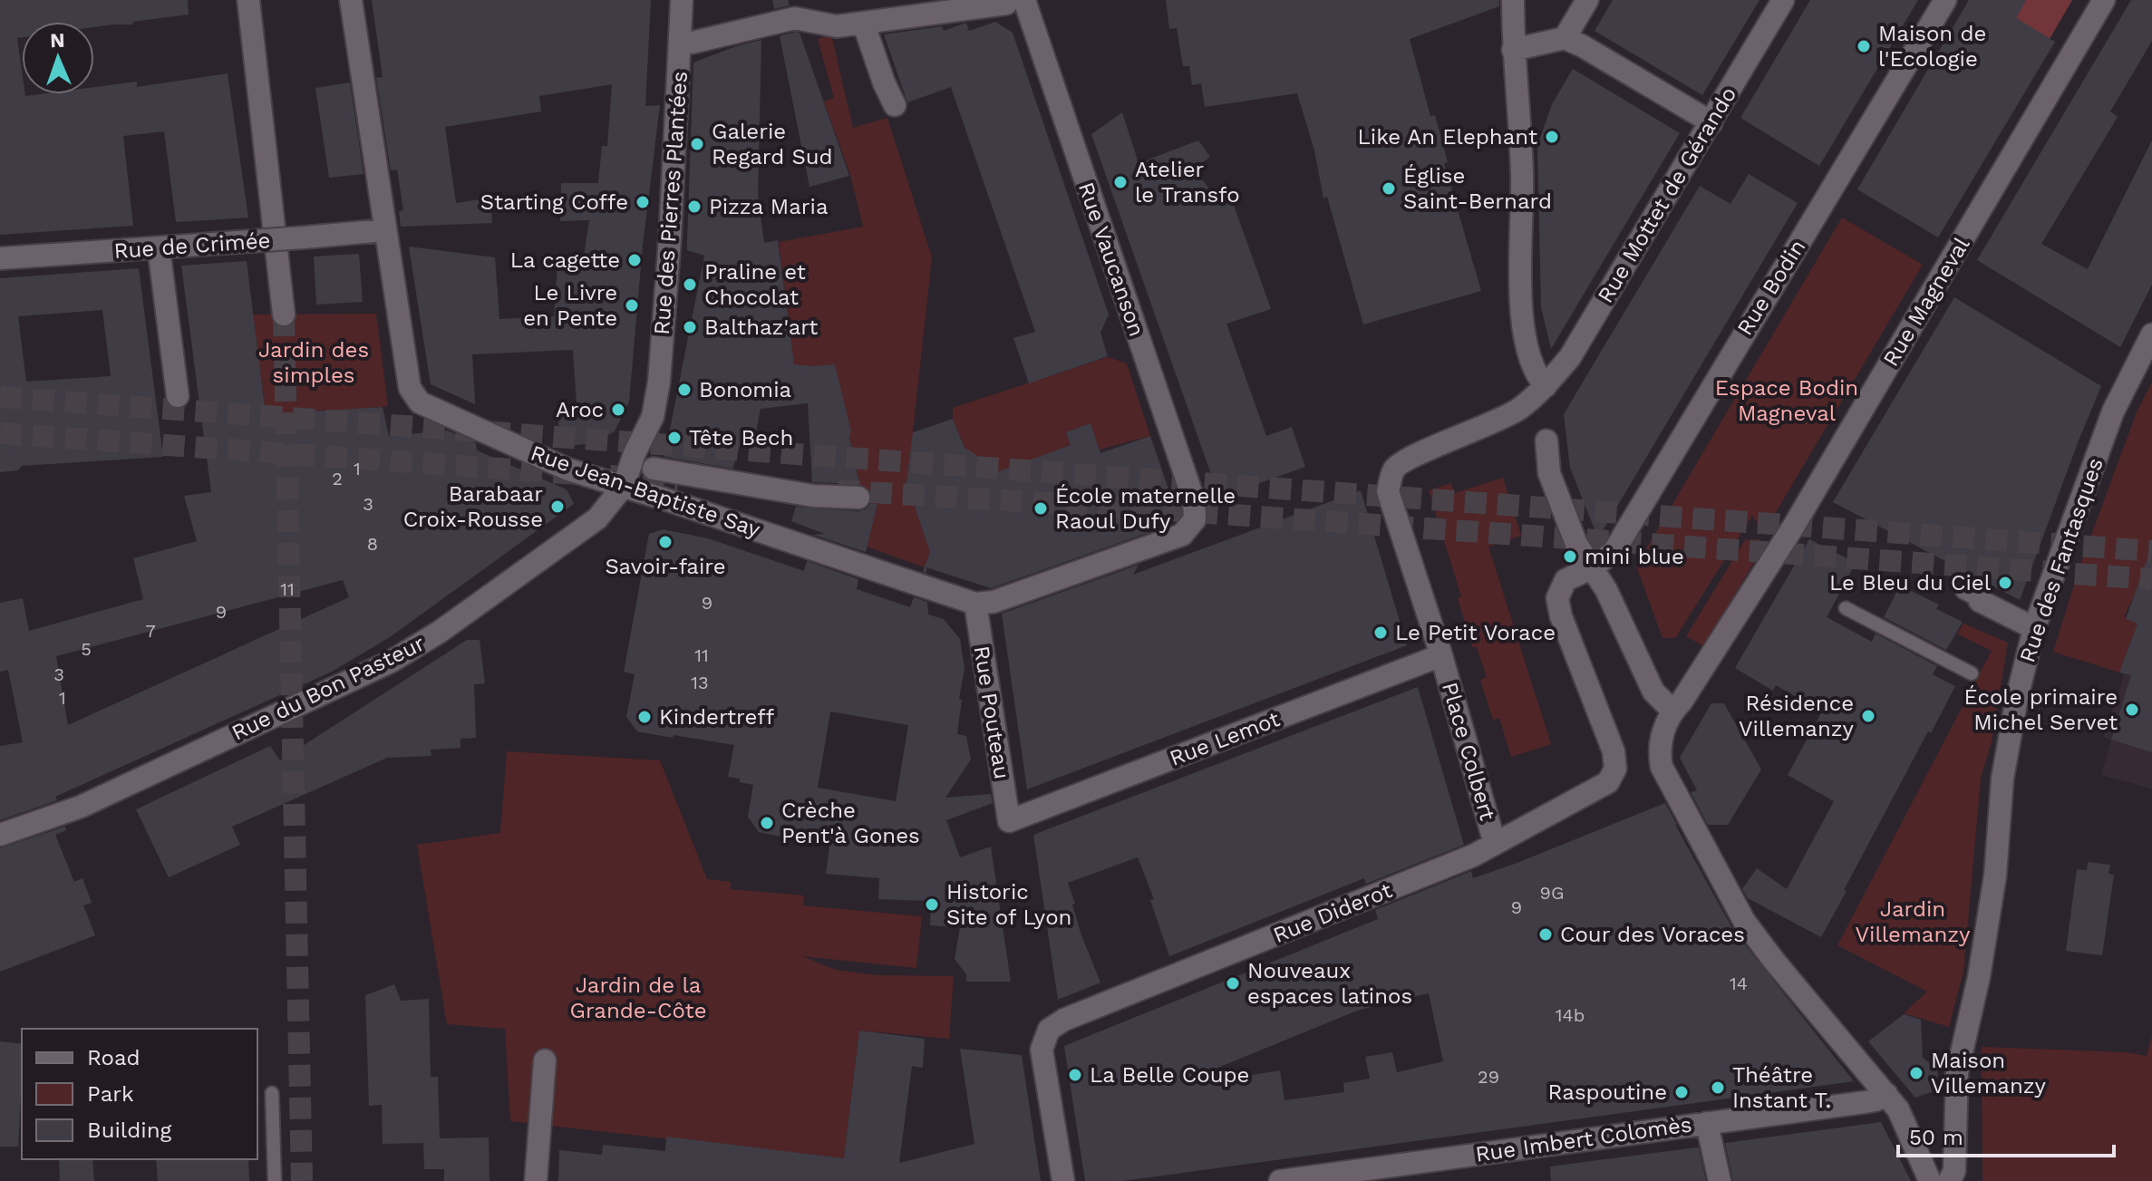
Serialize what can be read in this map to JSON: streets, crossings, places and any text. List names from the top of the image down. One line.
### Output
{"streets":{"street":["Rue Mottet de Gérando","Rue des Pierres Plantées","Rue de Crimée","Rue Vaucanson","Rue Bodin","Rue Magneval","Rue Jean-Baptiste Say","Rue des Fantasques","Rue du Bon Pasteur","Rue Pouteau","Rue Lemot","Place Colbert","Rue Diderot","Rue Imbert Colomès"]},"crossings":[["Rue Mottet de Gérando","Place Colbert"],["Rue des Pierres Plantées","Rue Jean-Baptiste Say"],["Rue des Pierres Plantées","Rue du Bon Pasteur"],["Rue de Crimée","Rue Jean-Baptiste Say"],["Rue Vaucanson","Rue Jean-Baptiste Say"],["Rue Vaucanson","Rue Pouteau"],["Rue Bodin","Place Colbert"],["Rue Magneval","Rue Imbert Colomès"],["Rue Jean-Baptiste Say","Rue du Bon Pasteur"],["Rue Jean-Baptiste Say","Rue Pouteau"],["Rue Pouteau","Rue Lemot"],["Rue Lemot","Place Colbert"],["Place Colbert","Rue Diderot"]],"parks":["Jardin des simples","Espace Bodin Magneval","Jardin Villemanzy","Jardin de la Grande-Côte"],"places":["Maison de l'Ecologie","Like An Elephant","Galerie Regard Sud","Atelier le Transfo","Église Saint-Bernard","Starting Coffe","Pizza Maria","La cagette","Praline et Chocolat","Le Livre en Pente","Balthaz'art","Bonomia","Aroc","Tête Bech","Barabaar Croix-Rousse","École maternelle Raoul Dufy","Savoir-faire","mini blue","Le Bleu du Ciel","Le Petit Vorace","École primaire Michel Servet","Résidence Villemanzy","Kindertreff","Crèche Pent'à Gones","Historic Site of Lyon","Cour des Voraces","Nouveaux espaces latinos","Maison Villemanzy","La Belle Coupe","Théâtre Instant T.","Raspoutine"],"house_numbers":["1","2","3","8","11","9","9","7","5","11","3","13","1","9G","9","14","14b","29"],"legend":["Road","Park","Building"],"scale_bar":"50 m","north":"top"}
